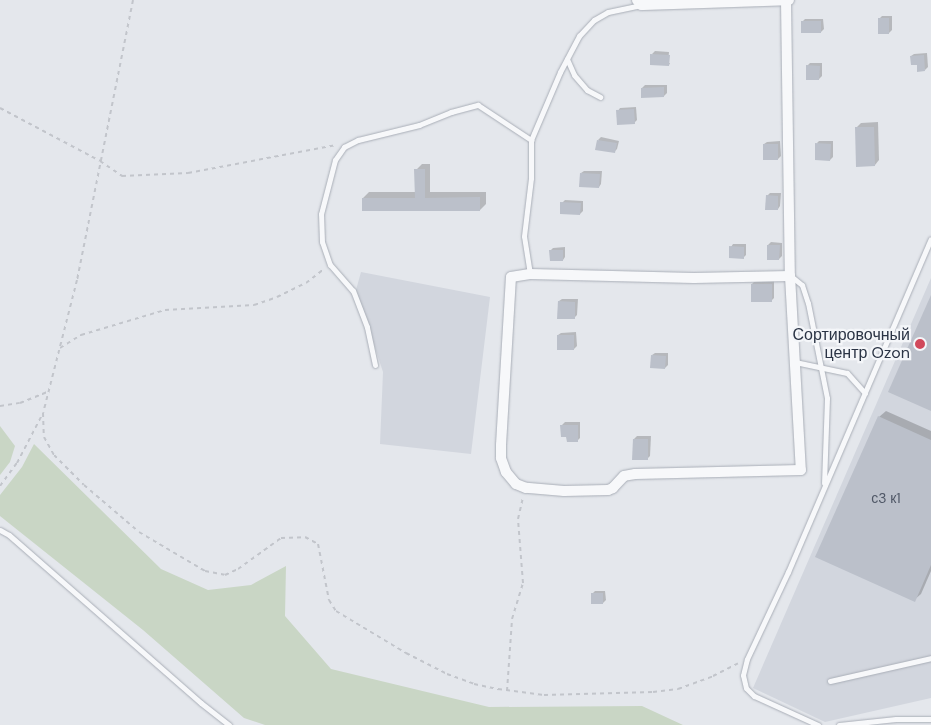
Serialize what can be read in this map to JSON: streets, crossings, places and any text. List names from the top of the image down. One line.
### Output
{"places":["Сортировочный центр Ozon"],"house_numbers":["с3 к1"]}
